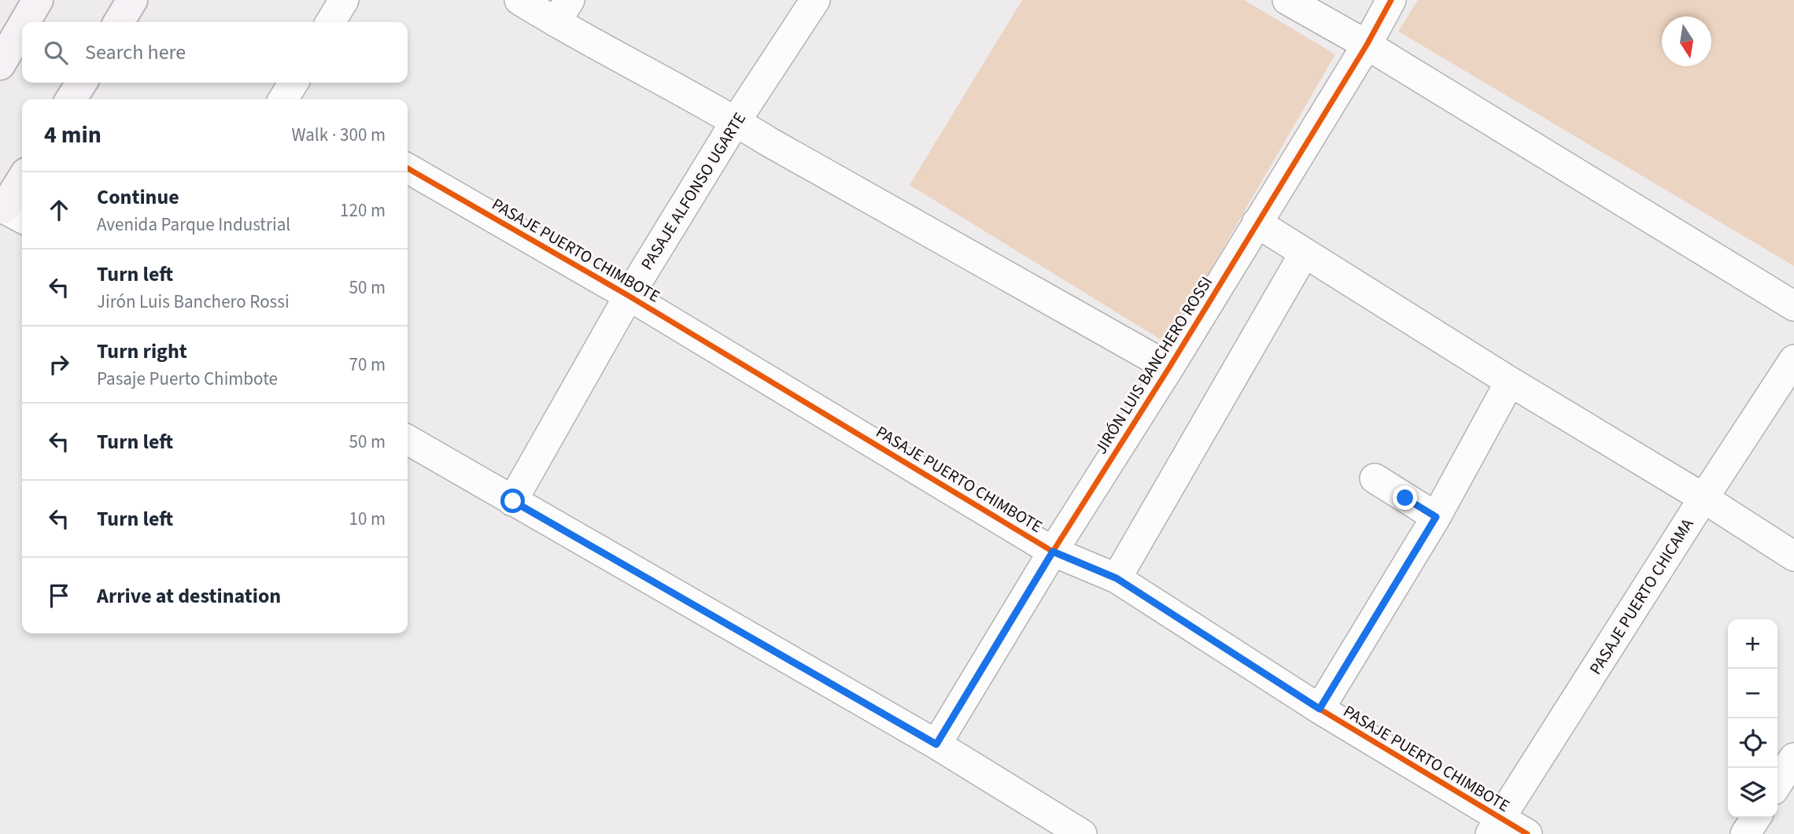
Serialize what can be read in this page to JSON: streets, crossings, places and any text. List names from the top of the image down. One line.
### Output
{"streets":{"street":["PASAJE ALFONSO UGARTE","PASAJE PUERTO CHIMBOTE","JIRÓN LUIS BANCHERO ROSSI","PASAJE PUERTO CHICAMA"]},"crossings":[["PASAJE ALFONSO UGARTE","PASAJE PUERTO CHIMBOTE"],["PASAJE PUERTO CHIMBOTE","JIRÓN LUIS BANCHERO ROSSI"],["PASAJE PUERTO CHIMBOTE","PASAJE PUERTO CHICAMA"]],"north":"bottom","page":{"search":"Search here","heading":["4 min","Walk · 300 m"],"list":[["Continue","Avenida Parque Industrial","120 m"],["Turn left","Jirón Luis Banchero Rossi","50 m"],["Turn right","Pasaje Puerto Chimbote","70 m"],["Turn left","50 m"],["Turn left","10 m"],"Arrive at destination"],"map_buttons":["+","−"]}}
